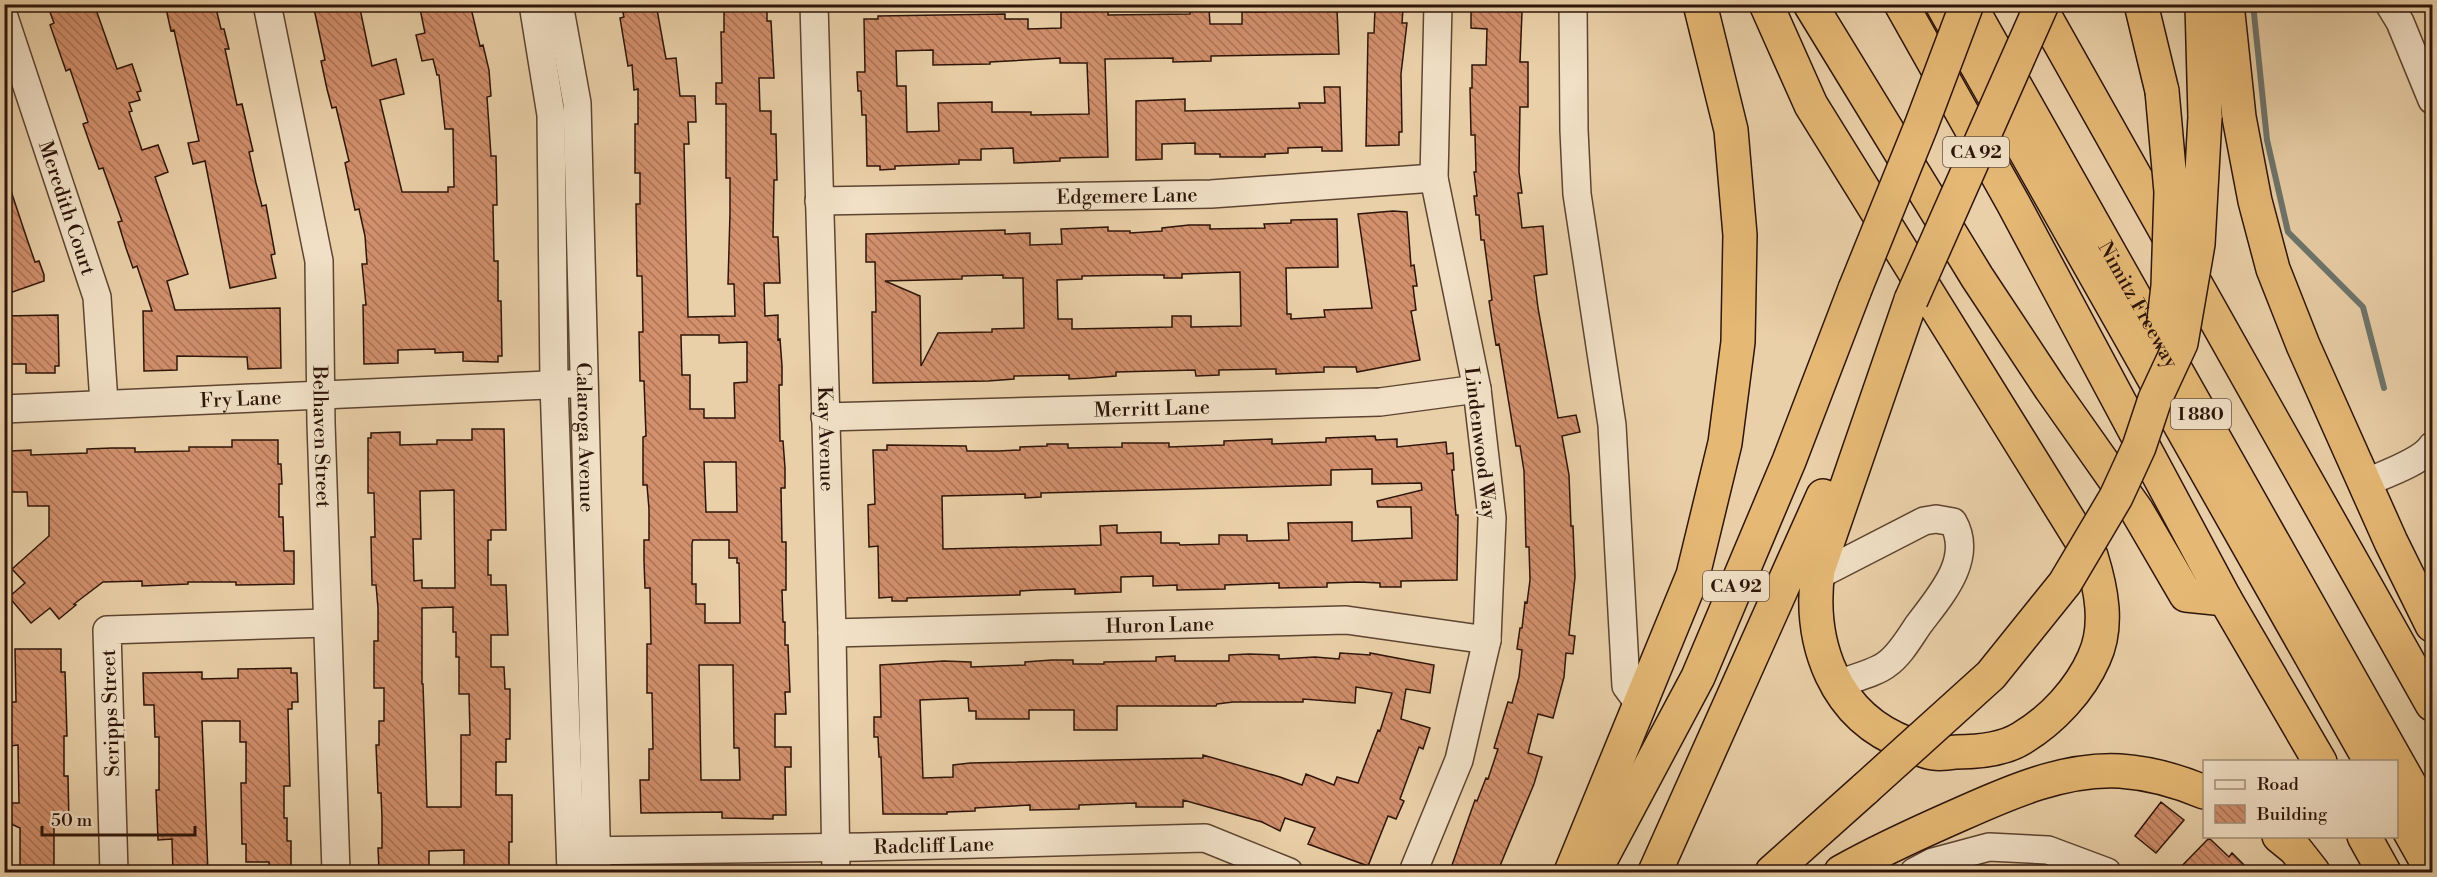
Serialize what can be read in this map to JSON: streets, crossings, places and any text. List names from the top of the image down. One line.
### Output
{"streets":{"highway":["CA 92","Nimitz Freeway","I 880"],"street":["Edgemere Lane","Meredith Court","Fry Lane","Merritt Lane","Belhaven Street","Calaroga Avenue","Kay Avenue","Lindenwood Way","Huron Lane","Scripps Street","Radcliff Lane"]},"crossings":[["Edgemere Lane","Kay Avenue"],["Edgemere Lane","Lindenwood Way"],["Meredith Court","Fry Lane"],["Fry Lane","Belhaven Street"],["Fry Lane","Calaroga Avenue"],["Merritt Lane","Kay Avenue"],["Merritt Lane","Lindenwood Way"],["Belhaven Street","Scripps Street"],["Calaroga Avenue","Radcliff Lane"],["Kay Avenue","Huron Lane"],["Kay Avenue","Radcliff Lane"],["Lindenwood Way","Huron Lane"]],"legend":["Road","Building"],"scale_bar":"50 m"}
